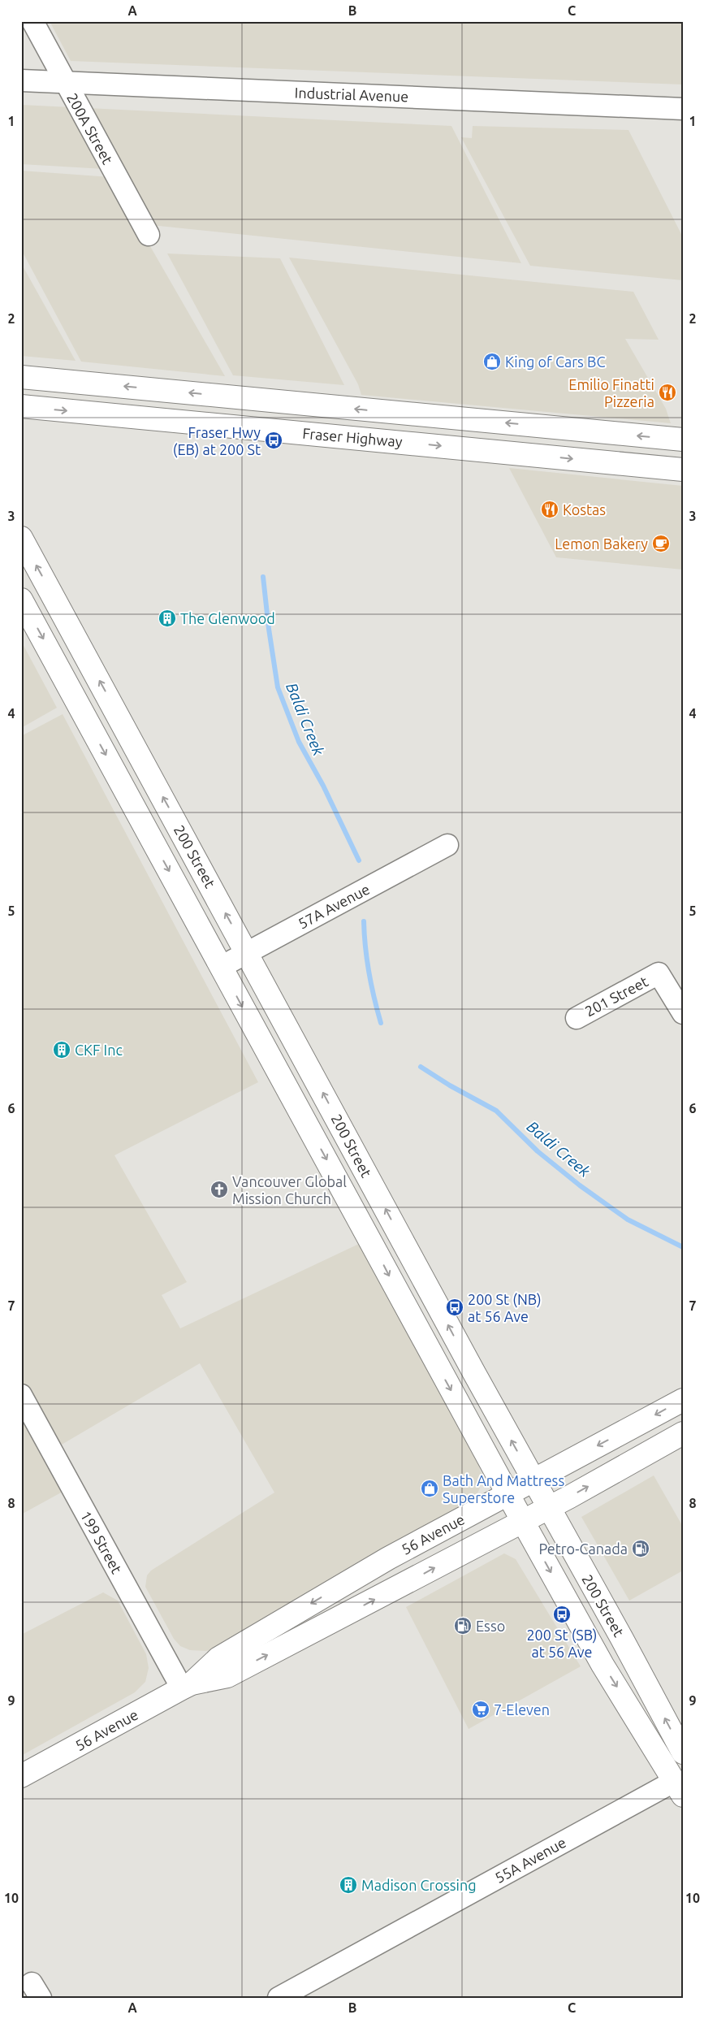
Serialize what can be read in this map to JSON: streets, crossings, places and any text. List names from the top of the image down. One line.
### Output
{"streets":{"main road":["Fraser Highway","200 Street","56 Avenue"],"street":["Industrial Avenue","200A Street","57A Avenue","201 Street","199 Street","55A Avenue"]},"crossings":[["Industrial Avenue","200A Street"],["200 Street","57A Avenue"],["200 Street","56 Avenue"],["200 Street","55A Avenue"],["56 Avenue","199 Street"]],"water":["Baldi Creek"],"places":{"shop":["King of Cars BC","Bath And Mattress Superstore"],"restaurant":["Emilio Finatti Pizzeria","Kostas"],"bus stop":["Fraser Hwy (EB) at 200 St","200 St (NB) at 56 Ave","200 St (SB) at 56 Ave"],"cafe":["Lemon Bakery"],"building":["The Glenwood","CKF Inc","Madison Crossing"],"church":["Vancouver Global Mission Church"],"fuel station":["Petro-Canada","Esso"],"supermarket":["7-Eleven"]},"grid":{"columns":["A","B","C"],"rows":["1","2","3","4","5","6","7","8","9","10"]}}
